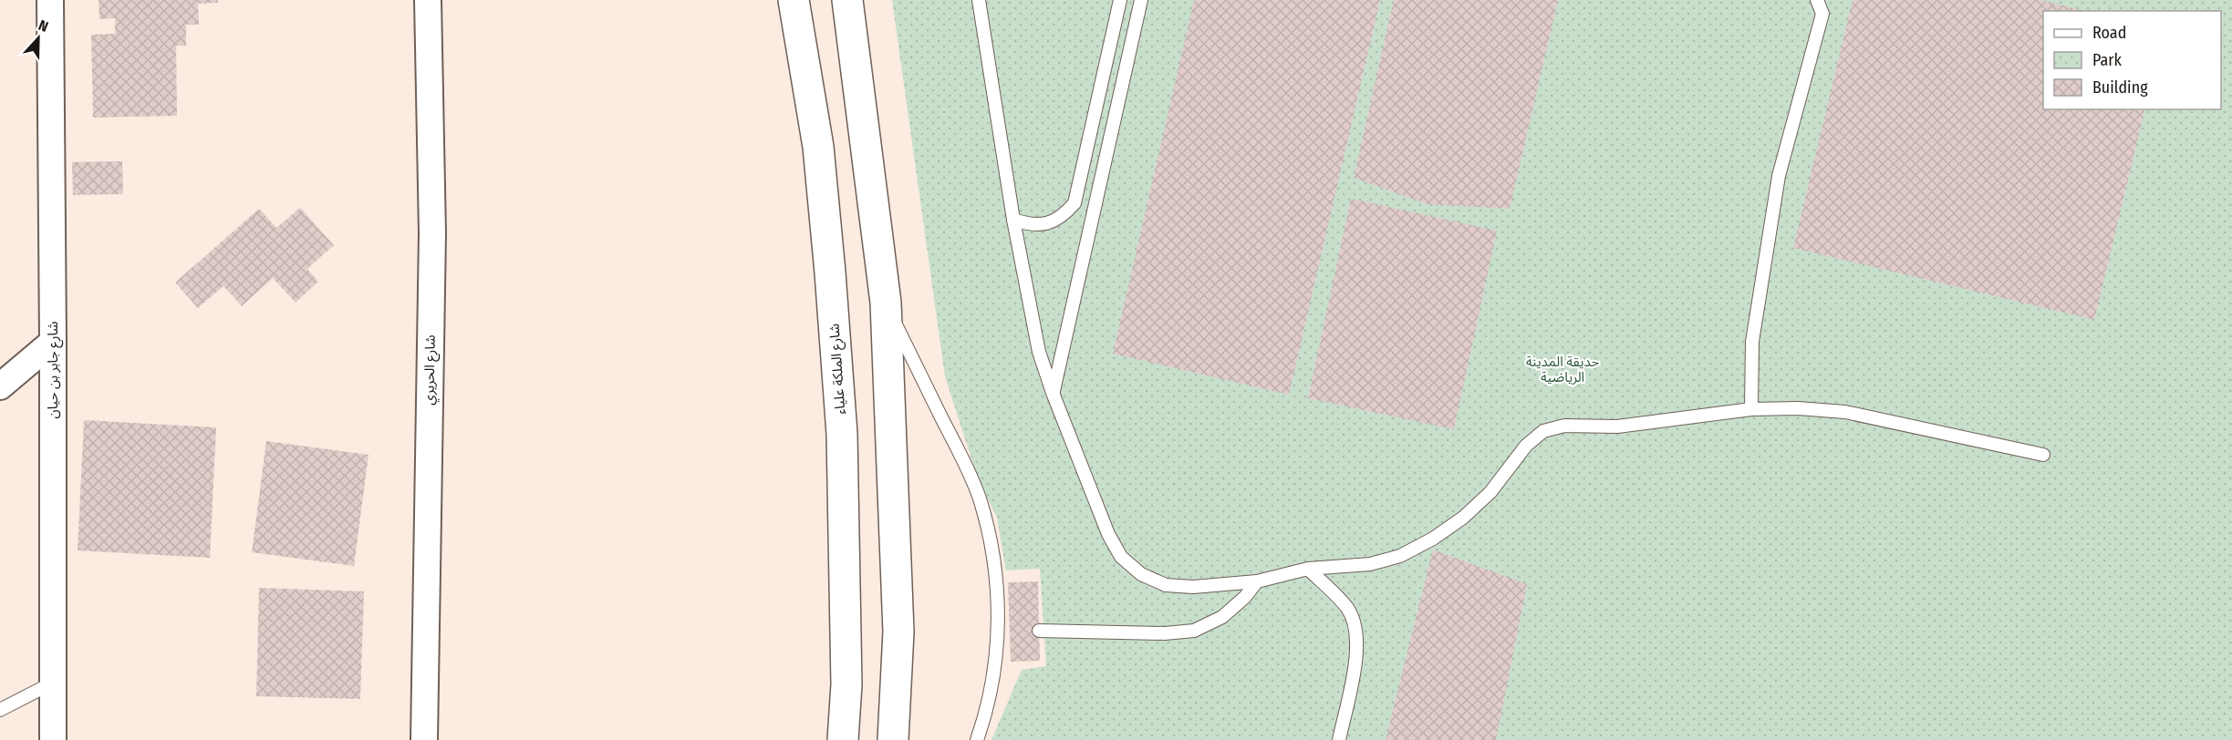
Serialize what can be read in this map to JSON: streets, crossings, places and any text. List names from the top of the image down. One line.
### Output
{"streets":{"main road":["شارع الملكة علياء"],"street":["شارع جابر بن حيان","شارع الحريري"]},"parks":["حديقة المدينة الرياضية"],"legend":["Road","Park","Building"],"north":"top"}
